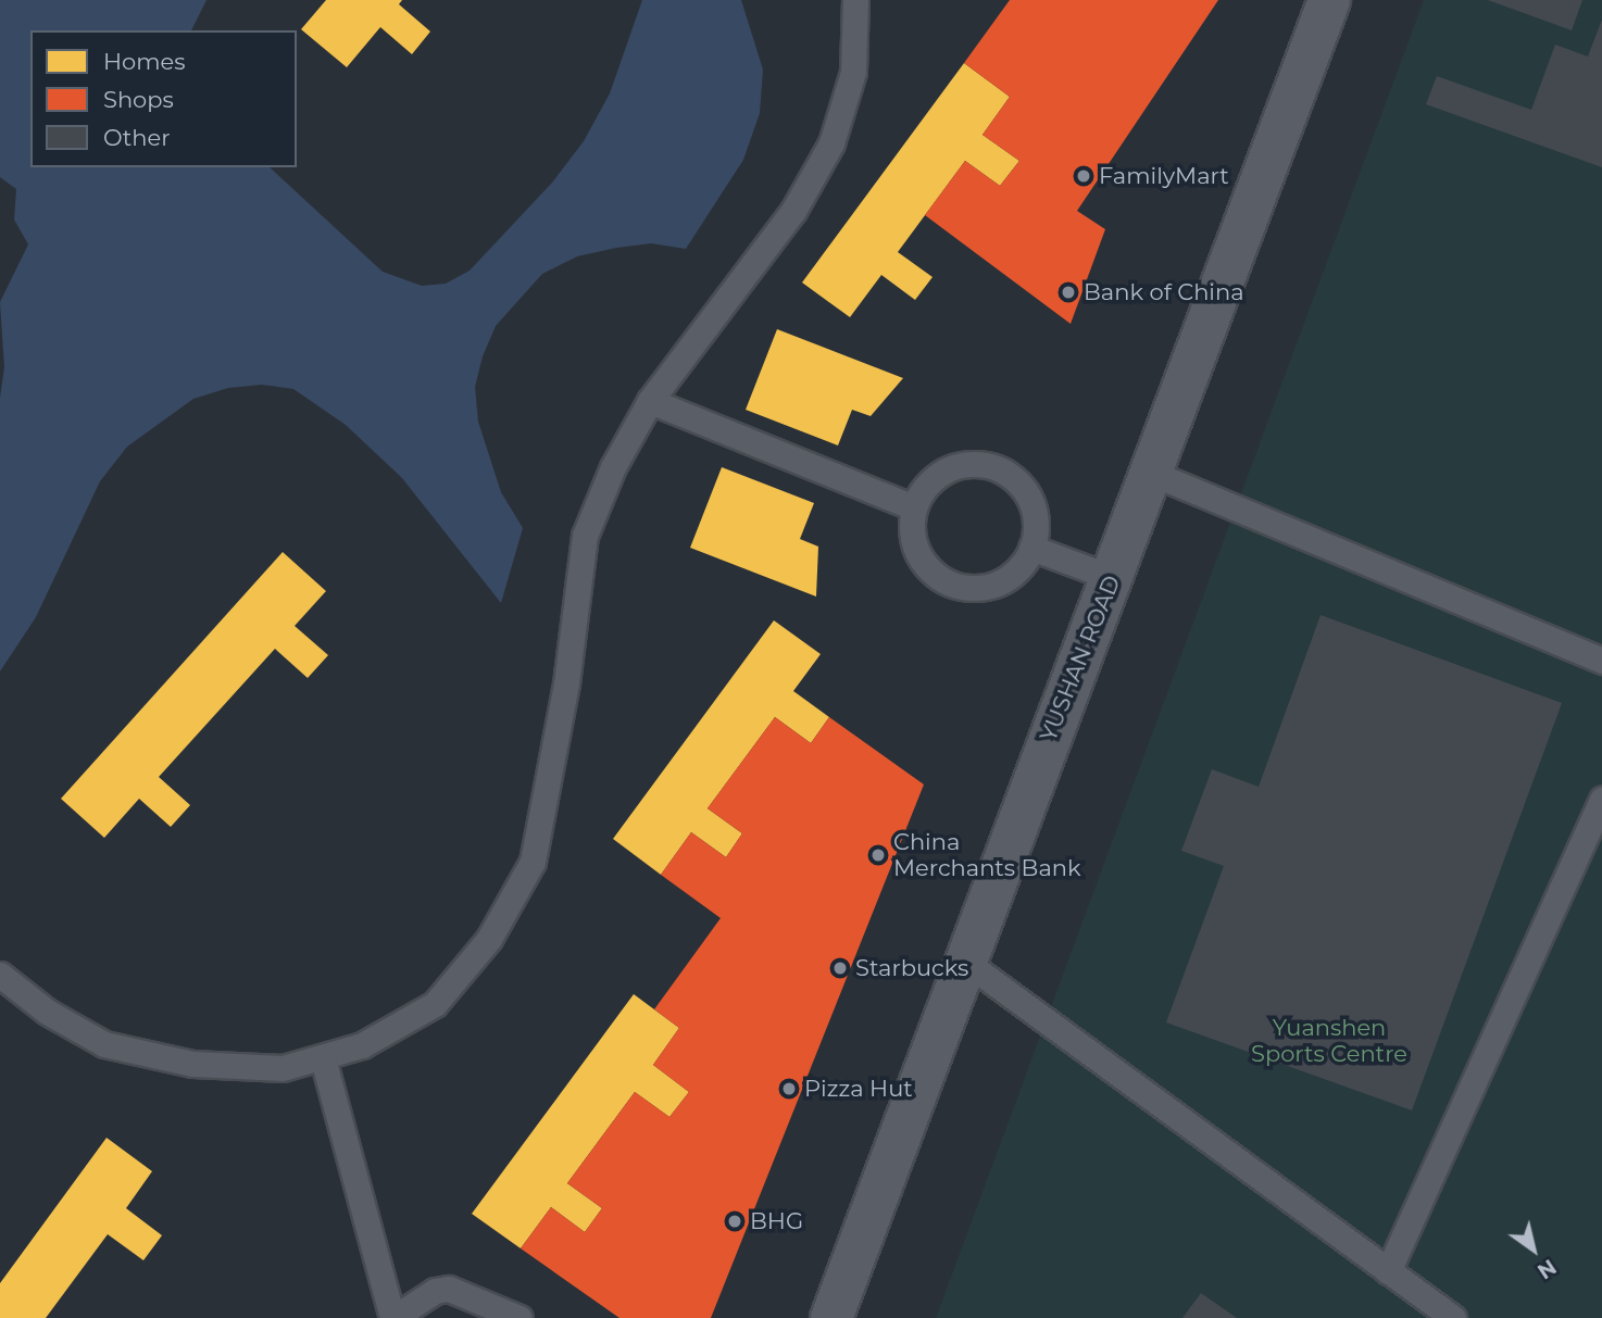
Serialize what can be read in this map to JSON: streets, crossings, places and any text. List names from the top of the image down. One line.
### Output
{"streets":{"street":["YUSHAN ROAD"]},"parks":["Yuanshen Sports Centre"],"places":["FamilyMart","Bank of China","China Merchants Bank","Starbucks","Pizza Hut","BHG"],"legend":["Homes","Shops","Other"],"north":"bottom right"}
